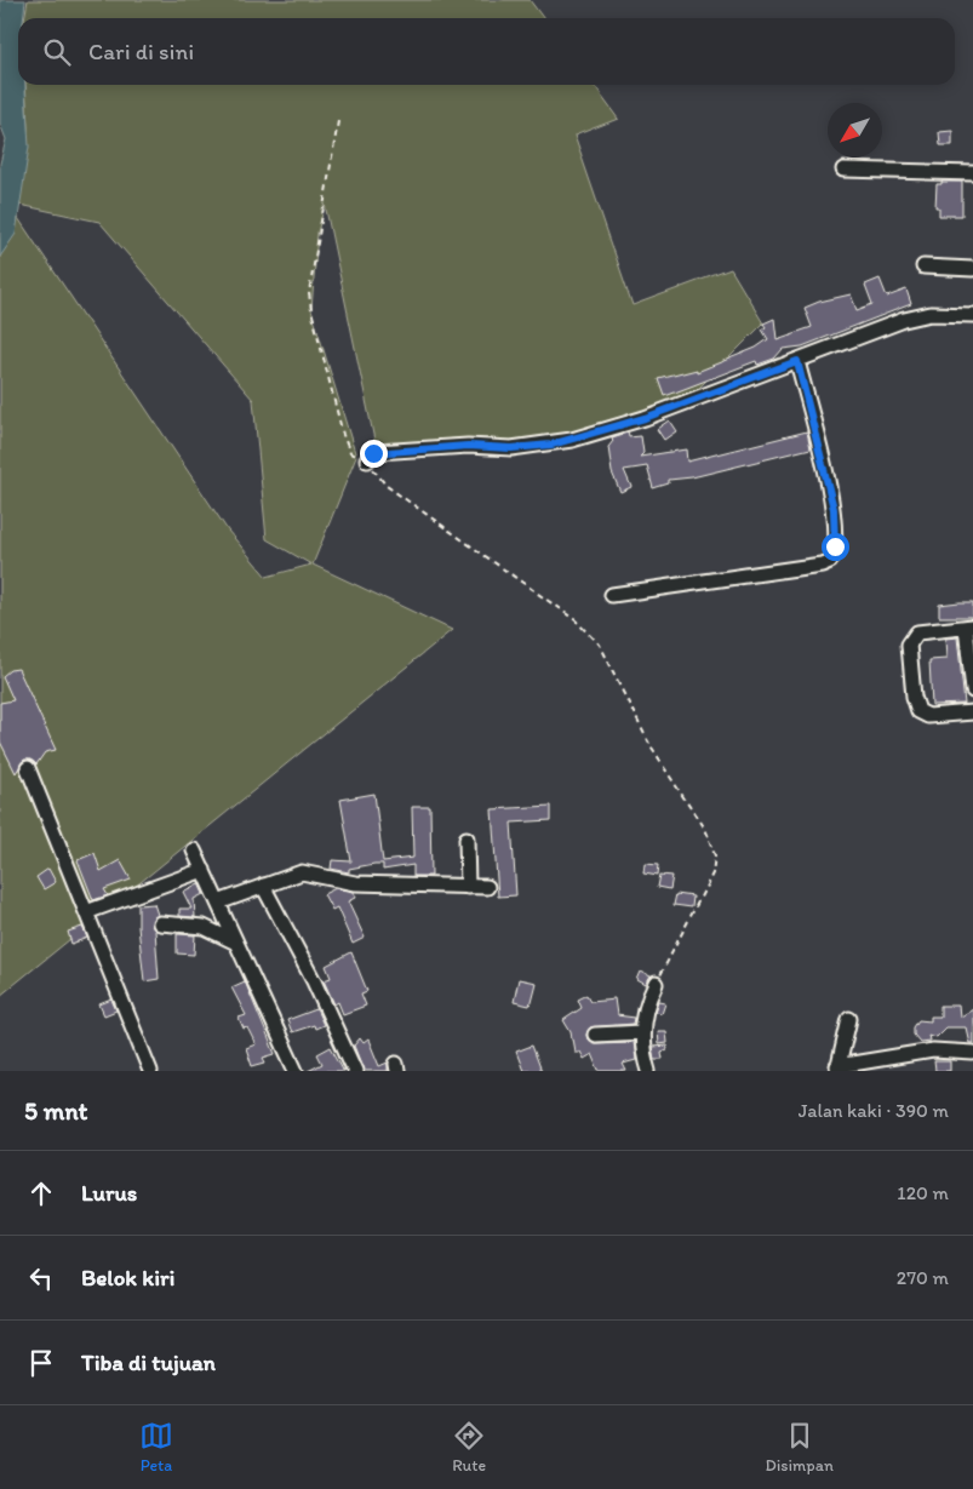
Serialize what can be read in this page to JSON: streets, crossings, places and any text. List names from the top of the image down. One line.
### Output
{"north":"bottom left","page":{"search":"Cari di sini","heading":["5 mnt","Jalan kaki · 390 m"],"list":[["Lurus","120 m"],["Belok kiri","270 m"],"Tiba di tujuan"],"nav":["Peta","Rute","Disimpan"]}}
